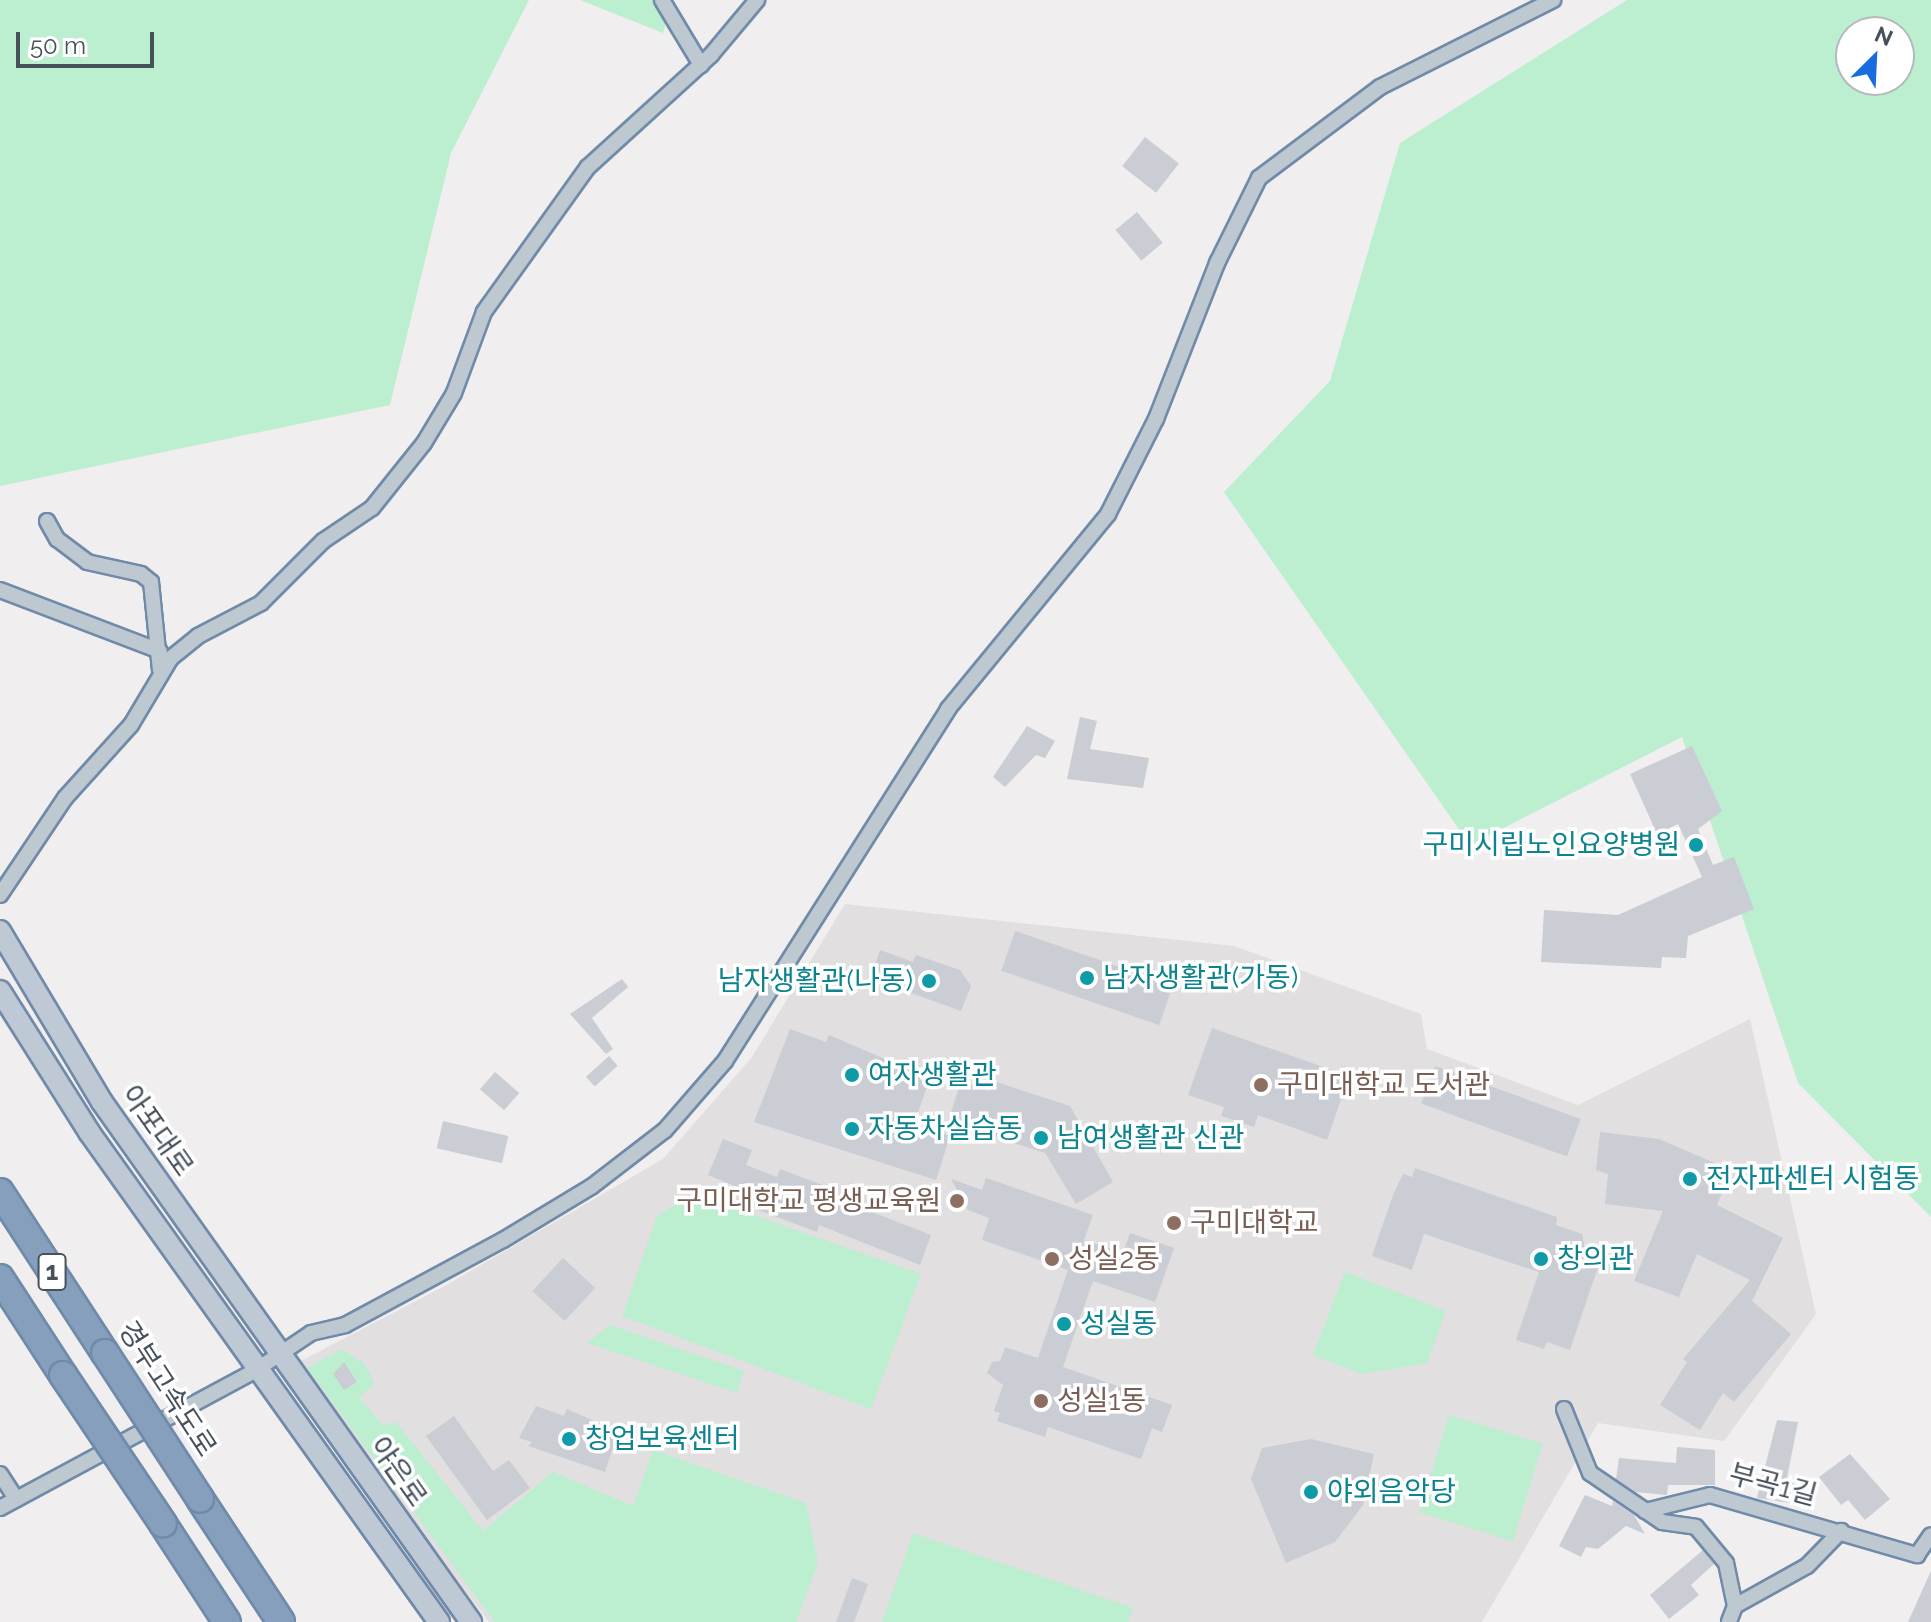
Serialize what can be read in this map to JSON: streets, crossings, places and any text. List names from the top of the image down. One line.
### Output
{"streets":{"highway":["1","경부고속도로"],"main road":["아포대로","야은로"],"street":["부곡1길"]},"crossings":[["아포대로","야은로"]],"places":["구미시립노인요양병원","남자생활관(가동)","남자생활관(나동)","여자생활관","구미대학교 도서관","자동차실습동","남여생활관 신관","전자파센터 시험동","구미대학교 평생교육원","구미대학교","성실2동","창의관","성실동","성실1동","창업보육센터","야외음악당"],"scale_bar":"50 m","north":"top right"}
